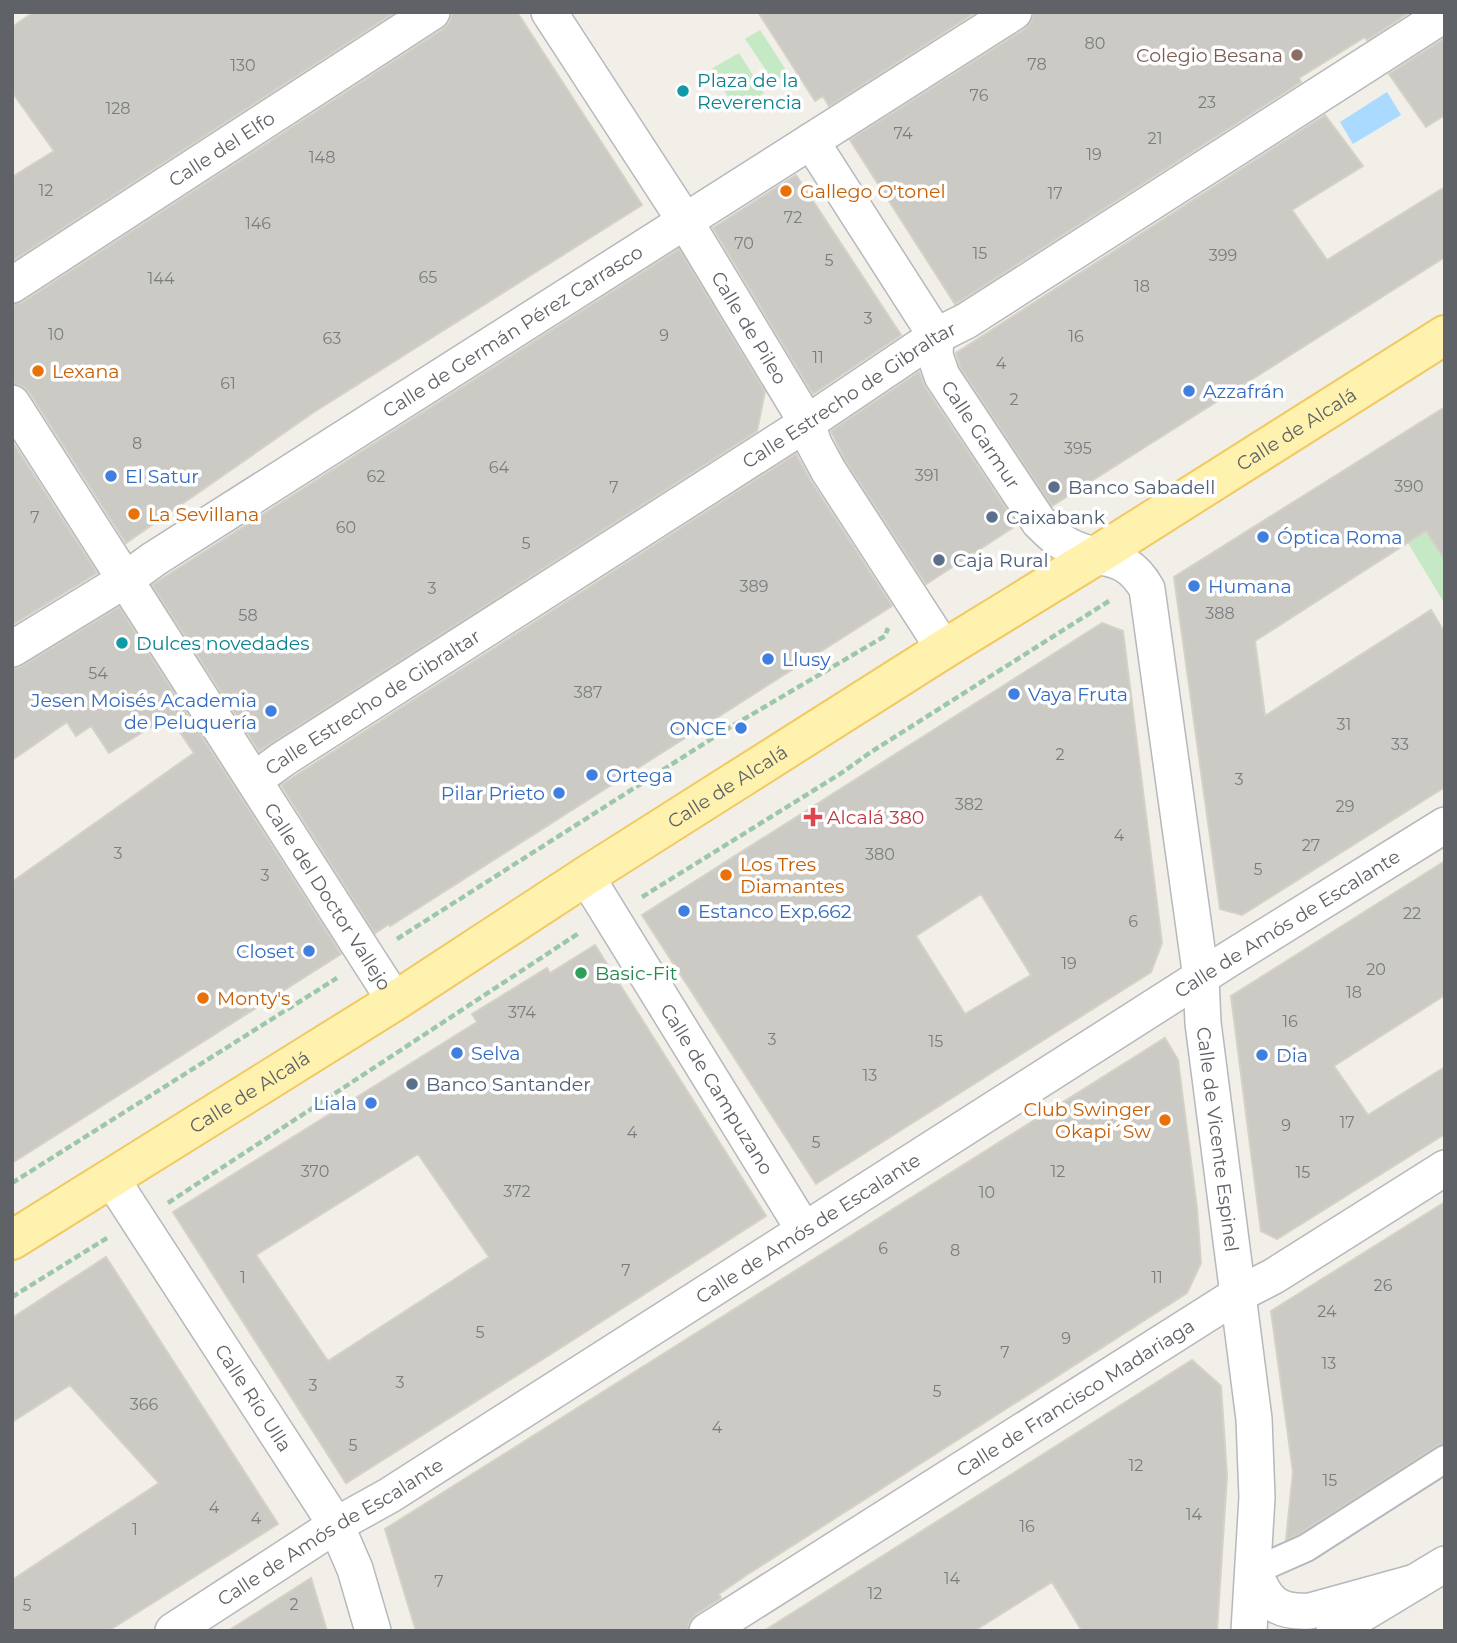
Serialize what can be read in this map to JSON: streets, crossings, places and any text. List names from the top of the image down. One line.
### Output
{"streets":{"main road":["Calle de Alcalá"],"street":["Calle del Elfo","Calle de Pileo","Calle de Germán Pérez Carrasco","Calle Estrecho de Gibraltar","Calle Garmur","Calle del Doctor Vallejo","Calle de Amós de Escalante","Calle de Campuzano","Calle de Vicente Espinel","Calle de Francisco Madariaga","Calle Río Ulla"]},"crossings":[["Calle de Pileo","Calle de Germán Pérez Carrasco"],["Calle de Pileo","Calle Estrecho de Gibraltar"],["Calle de Pileo","Calle de Alcalá"],["Calle de Germán Pérez Carrasco","Calle Garmur"],["Calle de Germán Pérez Carrasco","Calle del Doctor Vallejo"],["Calle Estrecho de Gibraltar","Calle Garmur"],["Calle Estrecho de Gibraltar","Calle del Doctor Vallejo"],["Calle de Alcalá","Calle Garmur"],["Calle de Alcalá","Calle del Doctor Vallejo"],["Calle de Alcalá","Calle de Campuzano"],["Calle de Alcalá","Calle de Vicente Espinel"],["Calle de Alcalá","Calle Río Ulla"],["Calle Garmur","Calle de Vicente Espinel"],["Calle de Amós de Escalante","Calle de Campuzano"],["Calle de Amós de Escalante","Calle de Vicente Espinel"],["Calle de Amós de Escalante","Calle Río Ulla"],["Calle de Vicente Espinel","Calle de Francisco Madariaga"]],"places":{"other":["Colegio Besana","Plaza de la Reverencia","Gallego O'tonel","Lexana","Azzafrán","El Satur","Banco Sabadell","La Sevillana","Caixabank","Óptica Roma","Caja Rural","Humana","Dulces novedades","Llusy","Vaya Fruta","Jesen Moisés Academia de Peluquería","ONCE","Ortega","Pilar Prieto","Los Tres Diamantes","Estanco Exp.662","Closet","Basic-Fit","Monty's","Selva","Dia","Banco Santander","Liala","Club Swinger Okapi´Sw"],"health":["Alcalá 380"]},"house_numbers":["80","78","130","76","23","128","74","21","19","148","12","17","72","146","70","15","399","5","65","144","18","3","10","9","16","63","11","4","61","2","8","395","64","391","62","390","7","7","60","5","389","3","388","58","54","387","31","33","2","3","382","29","4","27","3","380","5","3","22","6","19","20","18","374","16","3","15","13","17","9","4","5","370","12","15","372","10","6","8","7","1","11","26","24","5","9","7","13","3","3","5","366","4","5","12","15","4","14","4","16","1","14","7","12","2","5"]}
